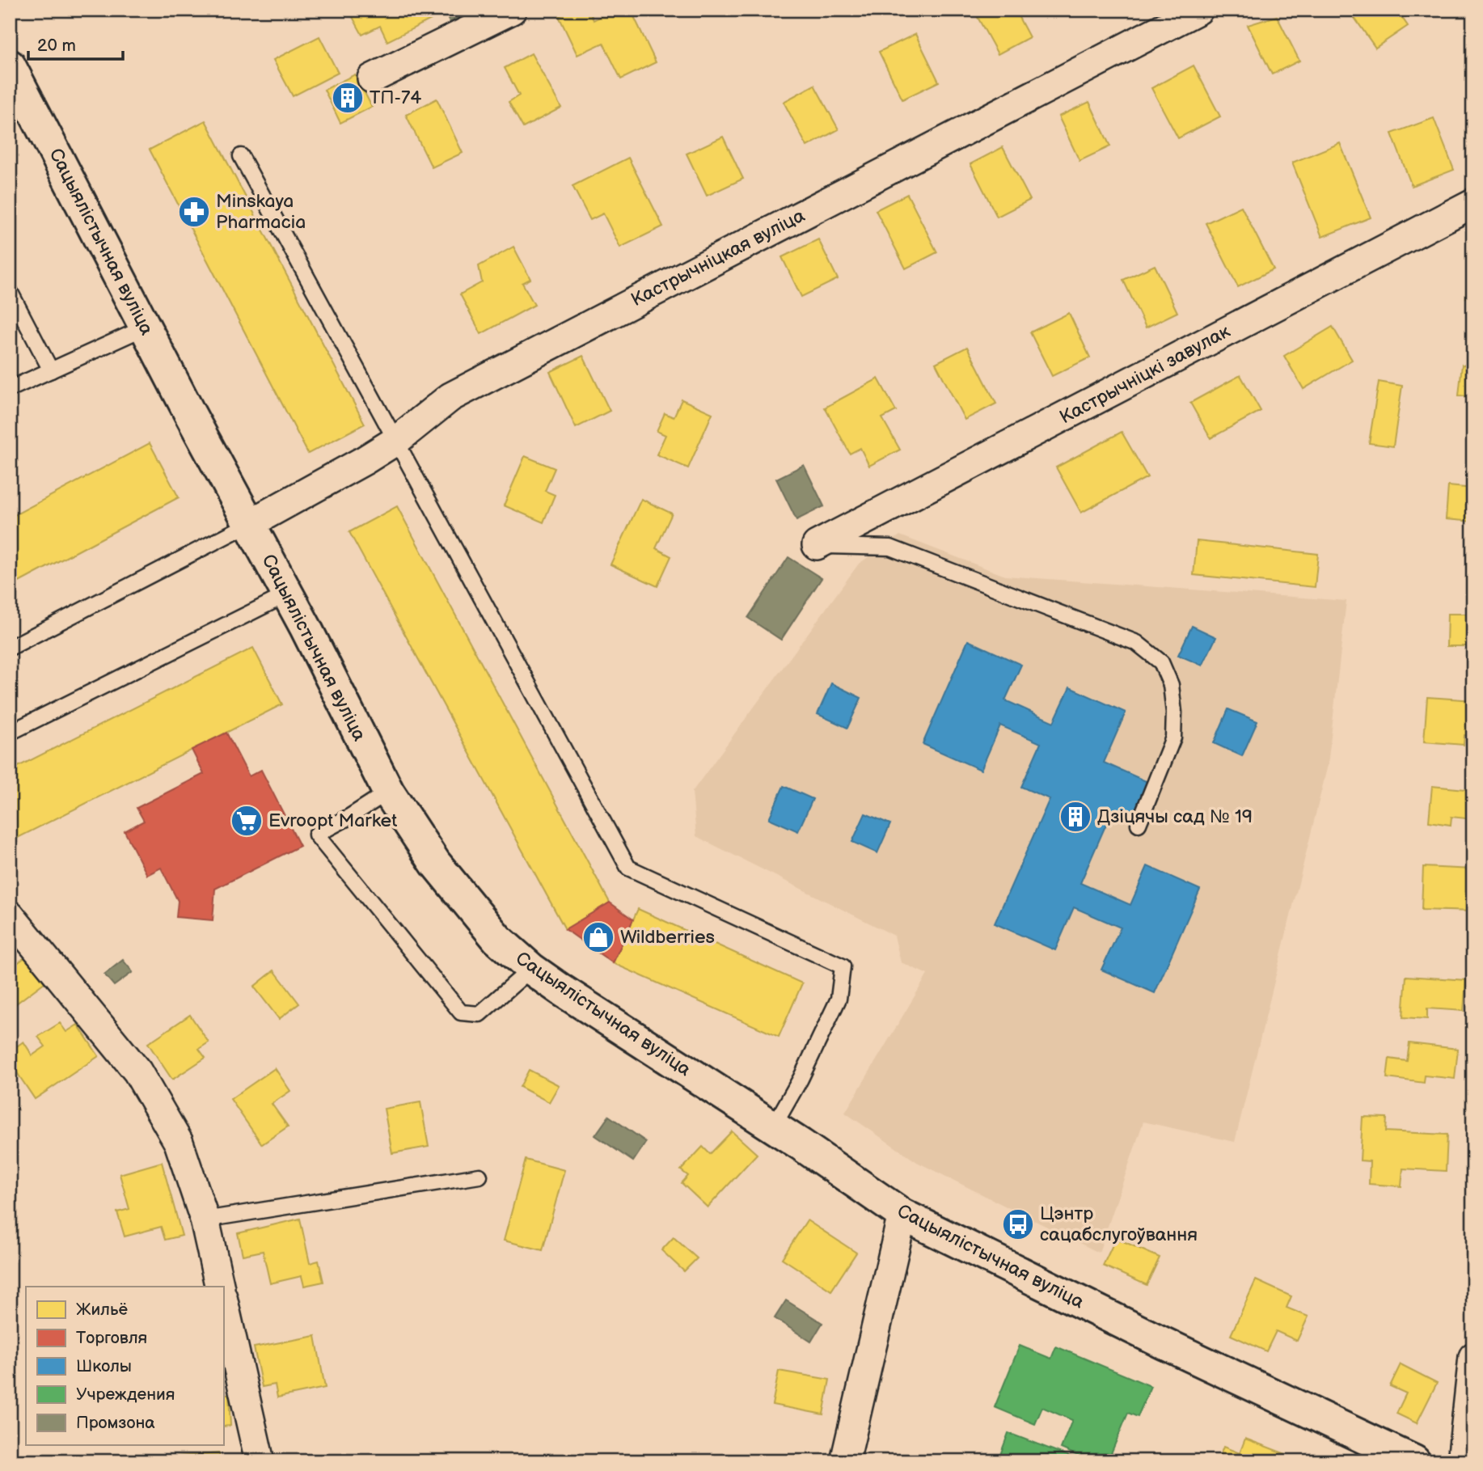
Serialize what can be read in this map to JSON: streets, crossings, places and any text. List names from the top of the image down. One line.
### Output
{"streets":{"main road":["Сацыялістычная вуліца"],"street":["Кастрычніцкая вуліца","Кастрычніцкі завулак"]},"crossings":[["Сацыялістычная вуліца","Кастрычніцкая вуліца"]],"places":{"building":["ТП-74","Дзіцячы сад № 19"],"pharmacy":["Minskaya Pharmacia"],"supermarket":["Evroopt Market"],"shop":["Wildberries"],"bus stop":["Цэнтр сацабслугоўвання"]},"legend":["Жильё","Торговля","Школы","Учреждения","Промзона"],"scale_bar":"20 m"}
